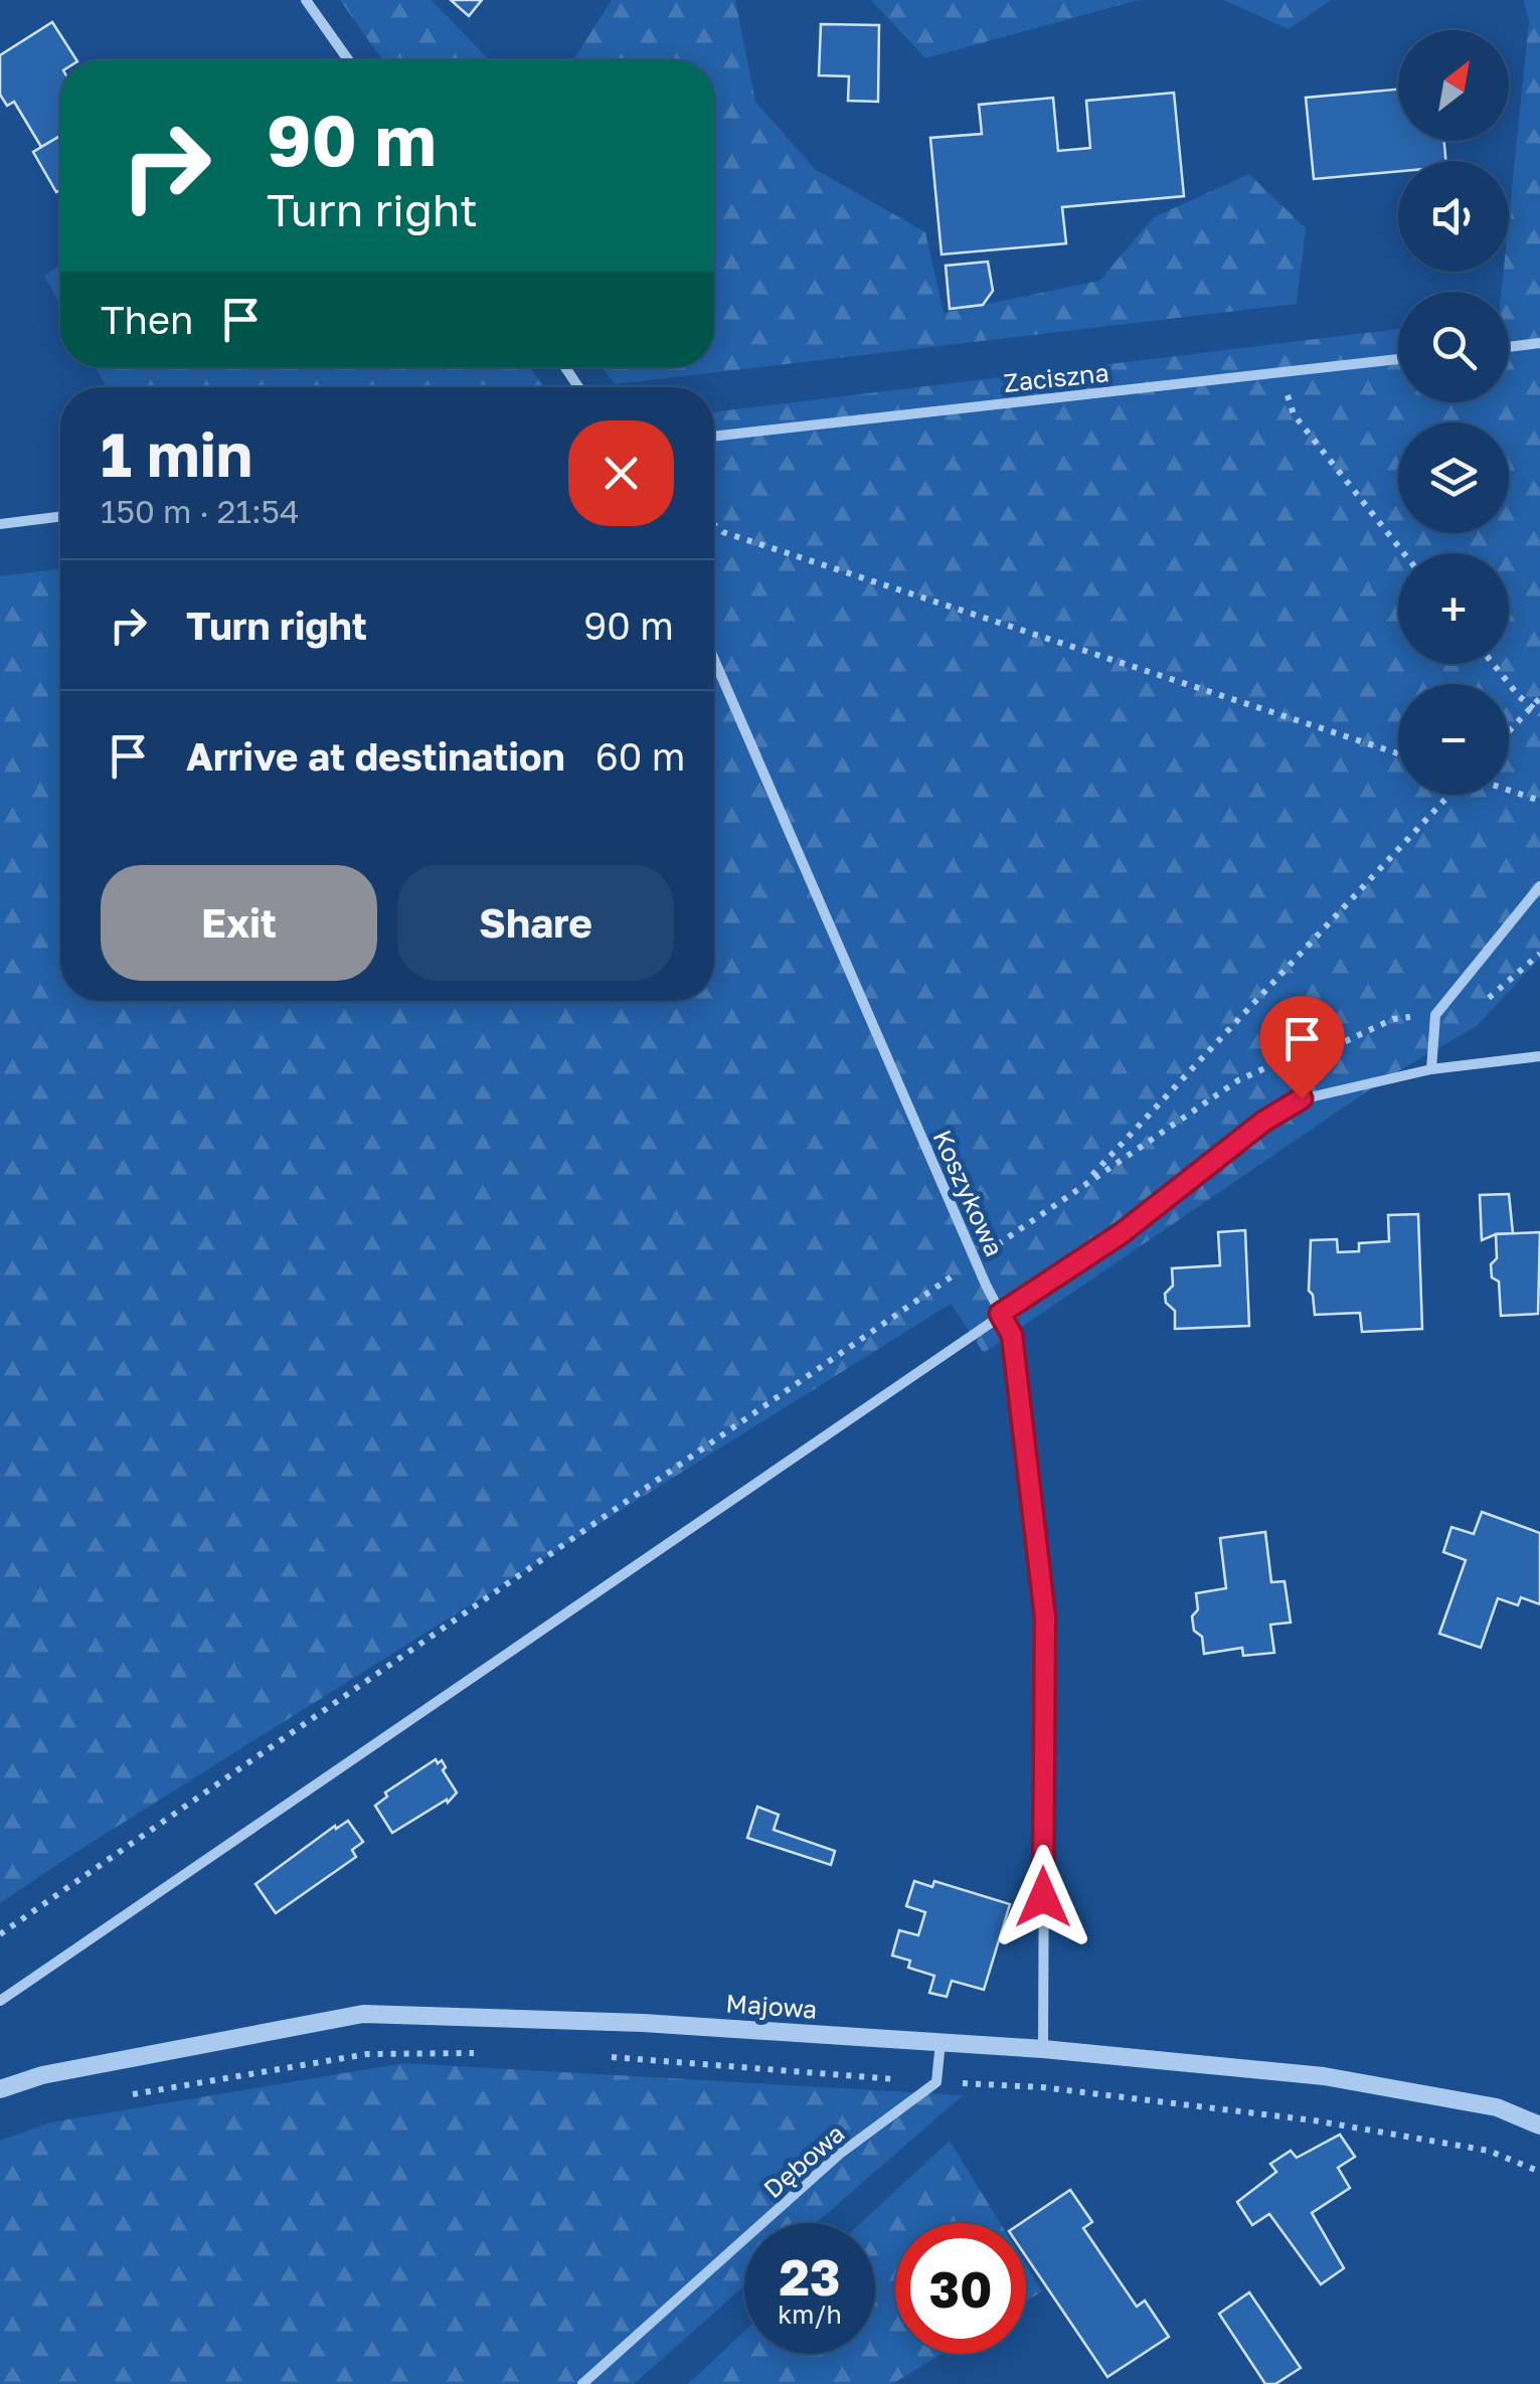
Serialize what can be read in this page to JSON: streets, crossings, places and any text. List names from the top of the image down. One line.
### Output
{"streets":{"street":["Zaciszna","Koszykowa","Majowa","Dębowa"]},"crossings":[["Koszykowa","Majowa"]],"north":"top right","page":{"map_buttons":["+","−"],"turn":["90 m","Turn right"],"then":"Then","heading":["1 min","150 m · 21:54"],"list":[{"name":"Turn right","value":"90 m"},{"name":"Arrive at destination","value":"60 m"}],"buttons":["Exit","Share"],"speed":"23 km/h","limit":"30"}}
